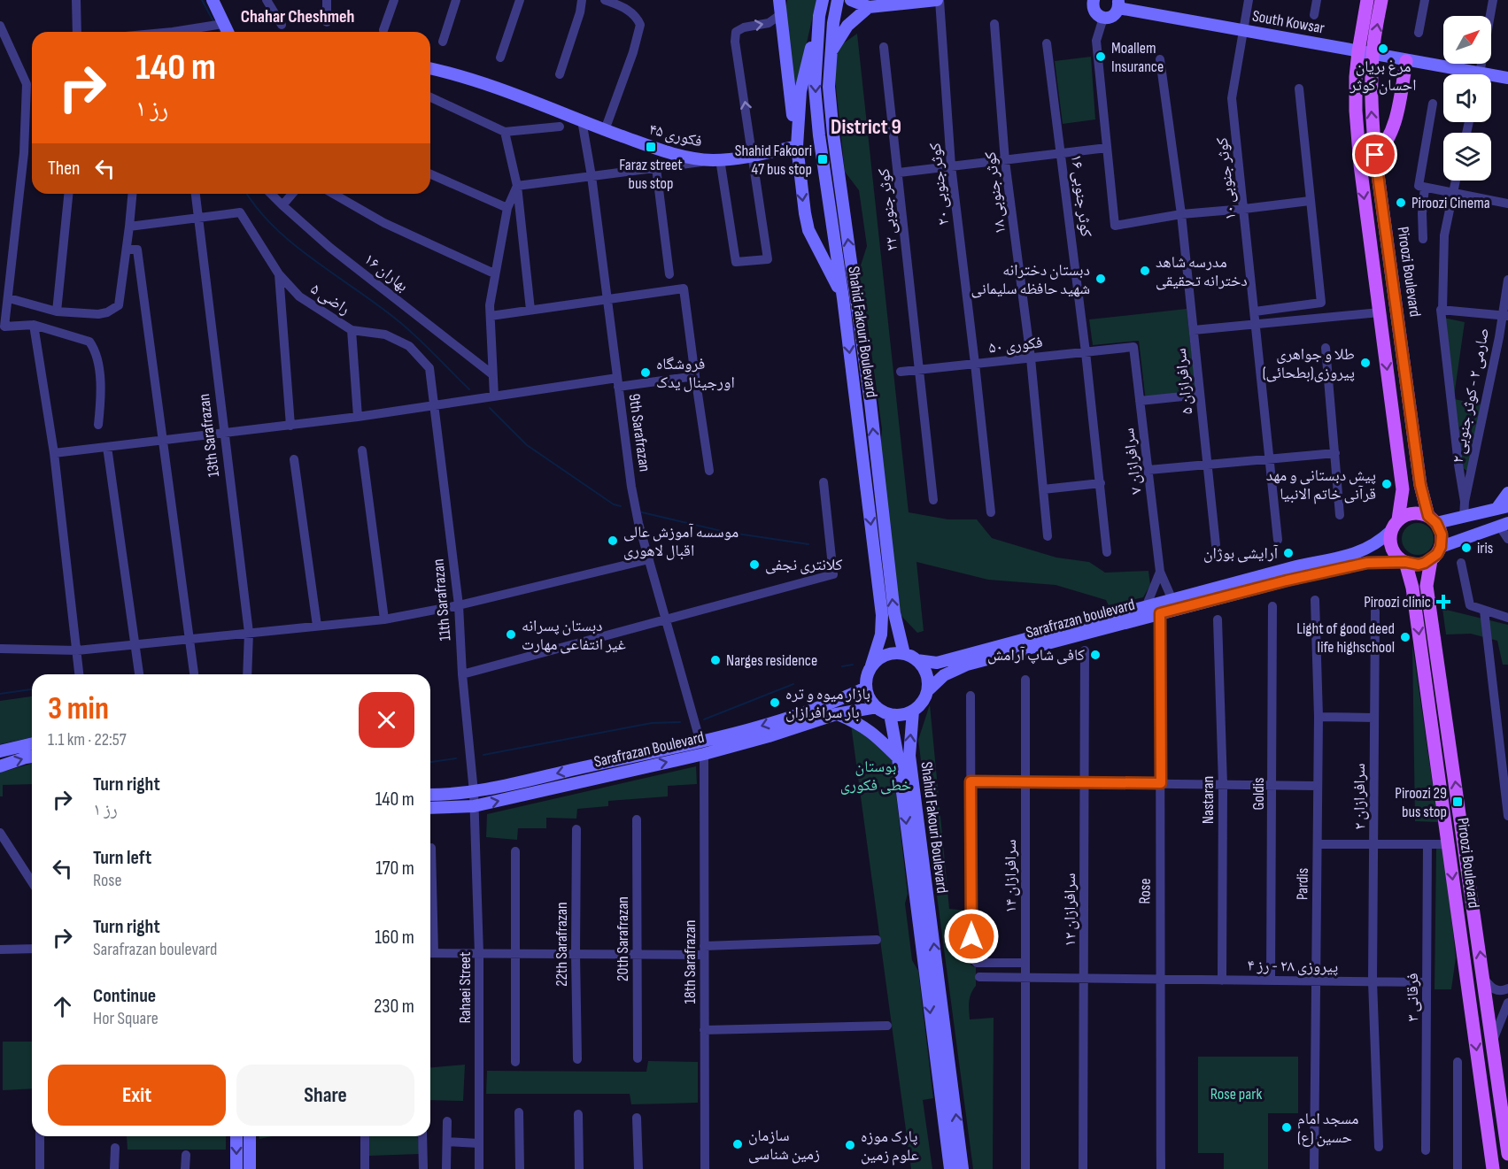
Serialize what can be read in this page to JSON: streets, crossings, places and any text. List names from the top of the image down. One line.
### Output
{"streets":{"main road":["South Kowsar","فکوری ۴۵","Piroozi Boulevard","Shahid Fakouri Boulevard","Sarafrazan boulevard","Sarafrazan Boulevard"],"street":["کوثر جنوبی ۱۰","کوثر جنوبی ۲۰","کوثر جنوبی ۱۸","کوثر جنوبی ۱۶","کوثر جنوبی ۲۲","بهاران ۱۶","راضی ۵","فکوری ۵۰","سرافرازان ۵","صارمی ۲ - کوثر جنوبی ۲","9th Sarafrazan","13th Sarafrazan","سرافرازان ۷","11th Sarafrazan","Goldis","سرافرازان ۲","Nastaran","سرافرازان ۱۴","Pardis","Rose","سرافرازان ۱۲","20th Sarafrazan","22th Sarafrazan","18th Sarafrazan","پیروزی ۲۸ - رز ۴","Rahaei Street","فرقانی ۳"]},"crossings":[["South Kowsar","کوثر جنوبی ۱۰"],["South Kowsar","Piroozi Boulevard"],["فکوری ۴۵","9th Sarafrazan"],["کوثر جنوبی ۲۰","فکوری ۵۰"],["کوثر جنوبی ۱۸","فکوری ۵۰"],["کوثر جنوبی ۱۶","فکوری ۵۰"],["کوثر جنوبی ۲۲","فکوری ۵۰"],["Piroozi Boulevard","Sarafrazan boulevard"],["راضی ۵","13th Sarafrazan"],["راضی ۵","11th Sarafrazan"],["Shahid Fakouri Boulevard","Sarafrazan boulevard"],["Shahid Fakouri Boulevard","Sarafrazan Boulevard"],["فکوری ۵۰","سرافرازان ۷"],["9th Sarafrazan","Sarafrazan Boulevard"],["9th Sarafrazan","18th Sarafrazan"],["11th Sarafrazan","Sarafrazan Boulevard"],["11th Sarafrazan","Rahaei Street"],["Sarafrazan boulevard","Sarafrazan Boulevard"],["Sarafrazan boulevard","Rose"],["Sarafrazan Boulevard","18th Sarafrazan"],["Sarafrazan Boulevard","Rahaei Street"],["Goldis","پیروزی ۲۸ - رز ۴"],["سرافرازان ۲","پیروزی ۲۸ - رز ۴"],["Nastaran","پیروزی ۲۸ - رز ۴"],["سرافرازان ۱۴","پیروزی ۲۸ - رز ۴"],["Pardis","پیروزی ۲۸ - رز ۴"],["Rose","پیروزی ۲۸ - رز ۴"],["سرافرازان ۱۲","پیروزی ۲۸ - رز ۴"],["پیروزی ۲۸ - رز ۴","فرقانی ۳"]],"districts":["Chahar Cheshmeh","District 9"],"parks":["بوستان خطی فکوری","Rose park"],"places":{"other":["مرغ بریان احسان کوثر","Moallem Insurance","Piroozi Cinema","مدرسه شاهد دخترانه تحقیقی","دبستان دخترانه شهید حافظه سلیمانی","طلا و جواهری پیروزی(بطحائی)","فروشگاه اورجینال یدک","پیش دبستانی و مهد قرآنی خاتم الانبیا","موسسه آموزش عالی اقبال لاهوری","iris","آرایشی بوژان","کلانتری نجفی","دبستان پسرانه غیر انتفاعی مهارت","Light of good deed life highschool","کافی شاپ آرامش","Narges residence","بازار میوه و تره بار سرافرازان","مسجد امام حسین (ع)","سازمان زمین شناسی","پارک موزه علوم زمین"],"transit":["Faraz street bus stop","Shahid Fakoori 47 bus stop","Piroozi 29 bus stop"],"health":["Piroozi clinic"]},"north":"top right","page":{"turn":["140 m","رز ۱"],"then":"Then","heading":["3 min","1.1 km · 22:57"],"list":[{"name":"Turn right","note":"رز ۱","value":"140 m"},{"name":"Turn left","note":"Rose","value":"170 m"},{"name":"Turn right","note":"Sarafrazan boulevard","value":"160 m"},{"name":"Continue","note":"Hor Square","value":"230 m"}],"buttons":["Exit","Share"]}}
